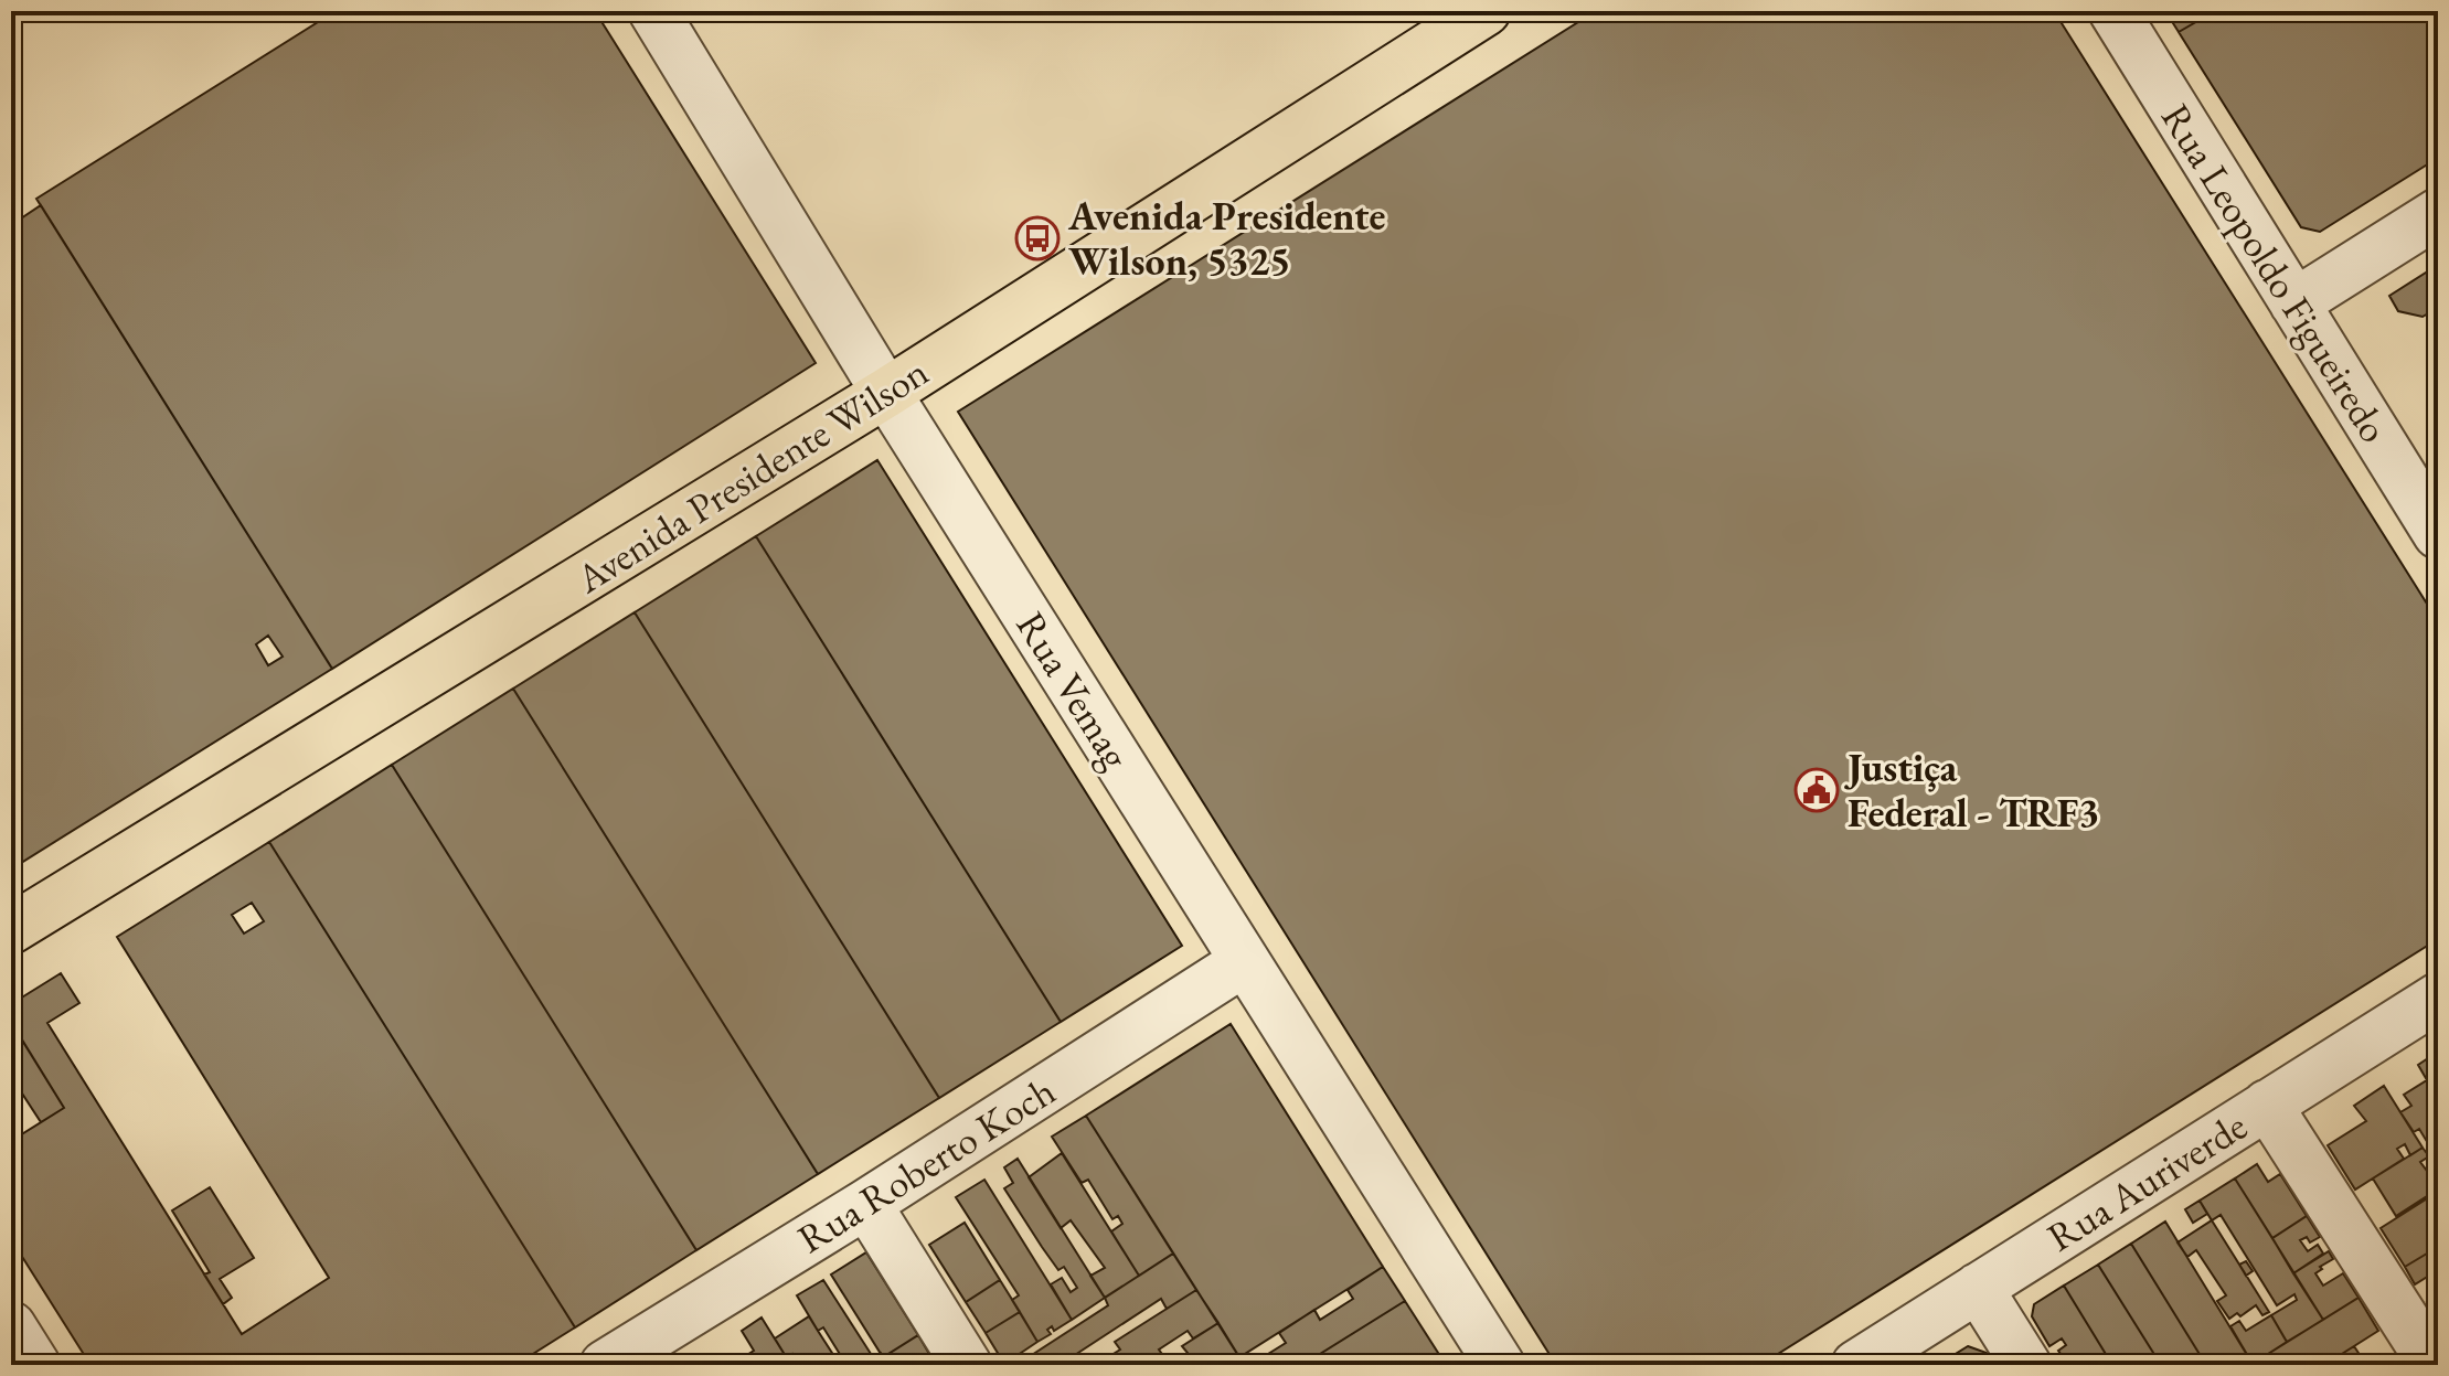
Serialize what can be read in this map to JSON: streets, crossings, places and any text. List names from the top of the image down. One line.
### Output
{"streets":{"main road":["Avenida Presidente Wilson"],"street":["Rua Leopoldo Figueiredo","Rua Vemag","Rua Roberto Koch","Rua Auriverde"]},"crossings":[["Avenida Presidente Wilson","Rua Vemag"],["Rua Vemag","Rua Roberto Koch"]],"places":{"bus stop":["Avenida Presidente Wilson, 5325"],"public building":["Justiça Federal - TRF3"]}}
